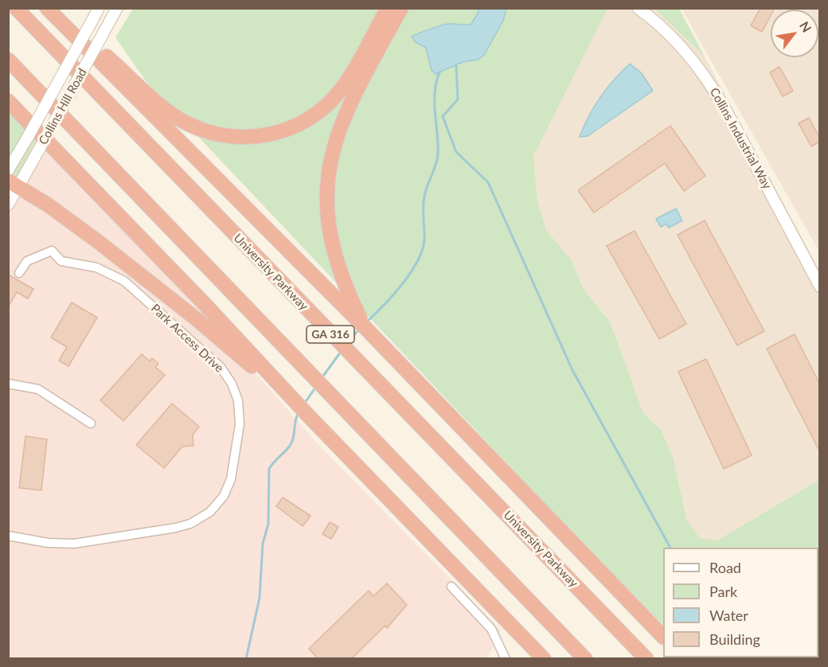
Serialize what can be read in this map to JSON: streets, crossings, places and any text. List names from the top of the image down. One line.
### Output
{"streets":{"highway":["University Parkway","GA 316"],"street":["Collins Hill Road","Collins Industrial Way","Park Access Drive"]},"legend":["Road","Park","Water","Building"],"north":"top right"}
